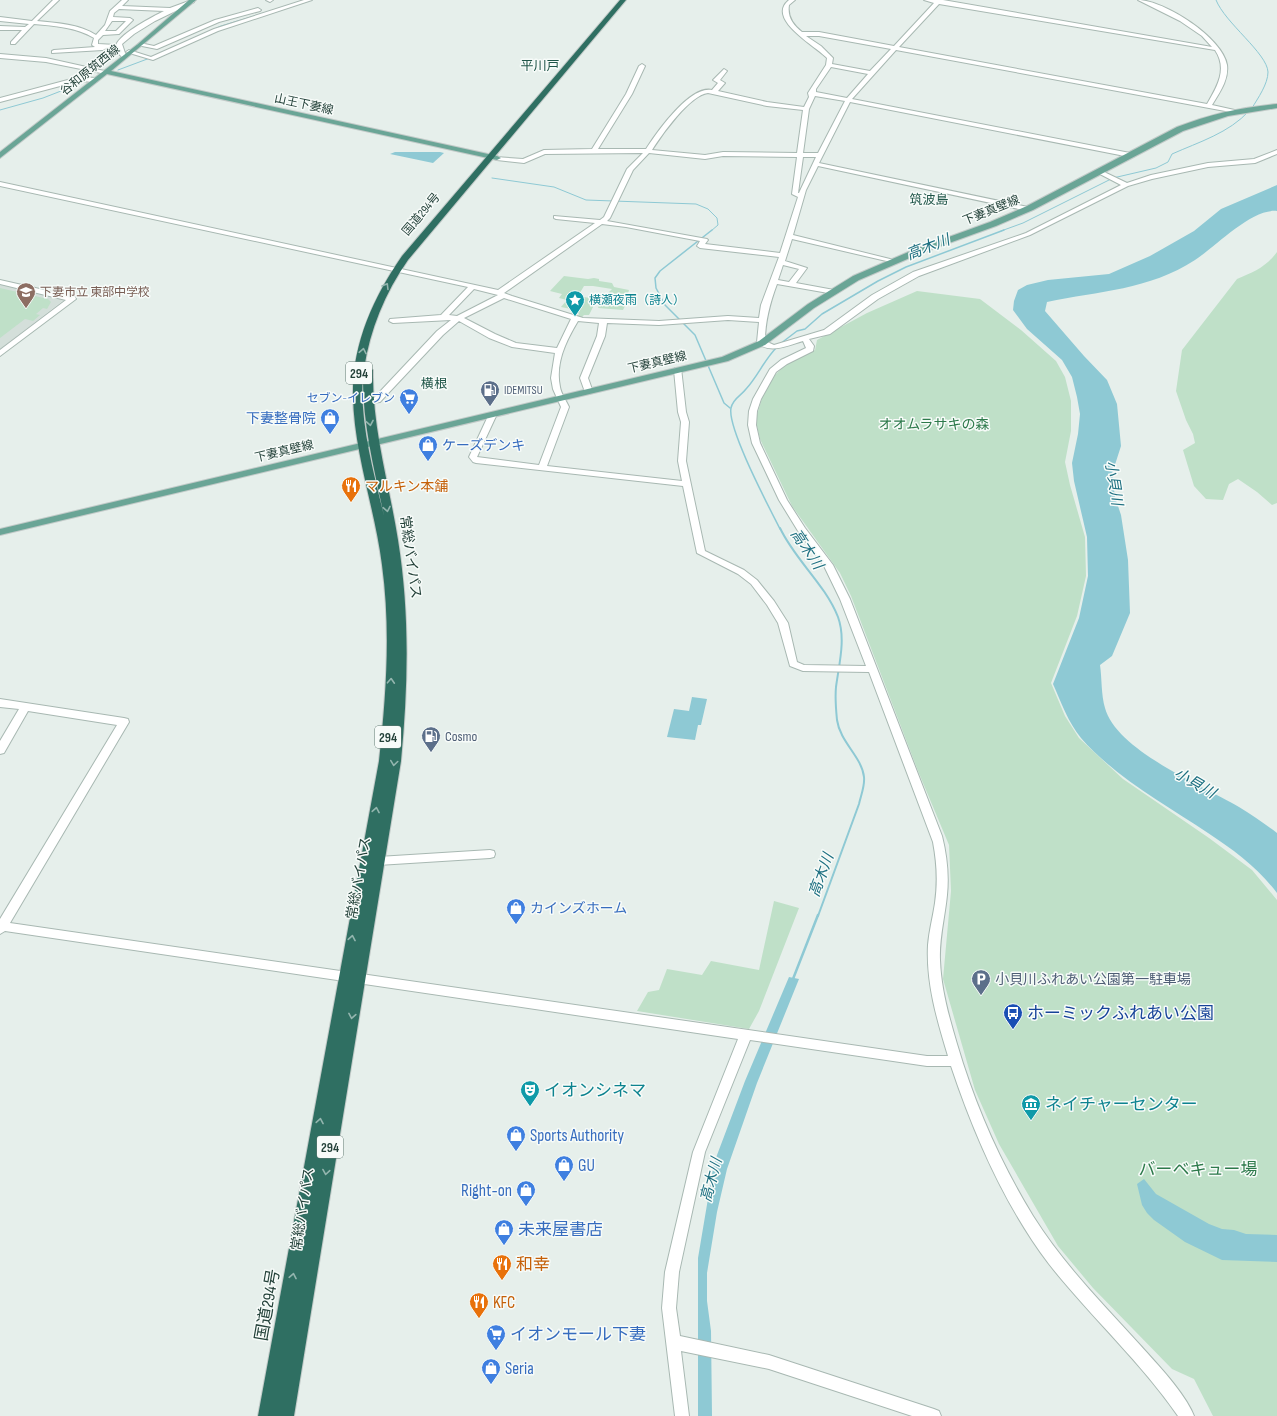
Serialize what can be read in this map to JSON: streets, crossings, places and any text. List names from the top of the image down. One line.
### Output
{"streets":{"highway":["国道294号","294","常総バイパス"],"main road":["谷和原筑西線","山王下妻線","下妻真壁線"]},"crossings":[["谷和原筑西線","山王下妻線"],["山王下妻線","国道294号"],["下妻真壁線","国道294号"],["下妻真壁線","常総バイパス"],["国道294号","294"],["国道294号","常総バイパス"],["294","常総バイパス"]],"districts":["平川戸","筑波島","横根"],"water":["高木川","小貝川"],"parks":["オオムラサキの森","バーベキュー場"],"places":{"school or university":["下妻市立 東部中学校"],"place":["横瀬夜雨（詩人）"],"fuel station":["IDEMITSU","Cosmo"],"supermarket":["セブン-イレブン","イオンモール下妻"],"shop":["下妻整骨院","ケーズデンキ","カインズホーム","Sports Authority","GU","Right-on","未来屋書店","Seria"],"restaurant":["マルキン本舗","和幸","KFC"],"parking":["小貝川ふれあい公園第一駐車場"],"bus stop":["ホーミックふれあい公園"],"theatre":["イオンシネマ"],"museum":["ネイチャーセンター"]}}
